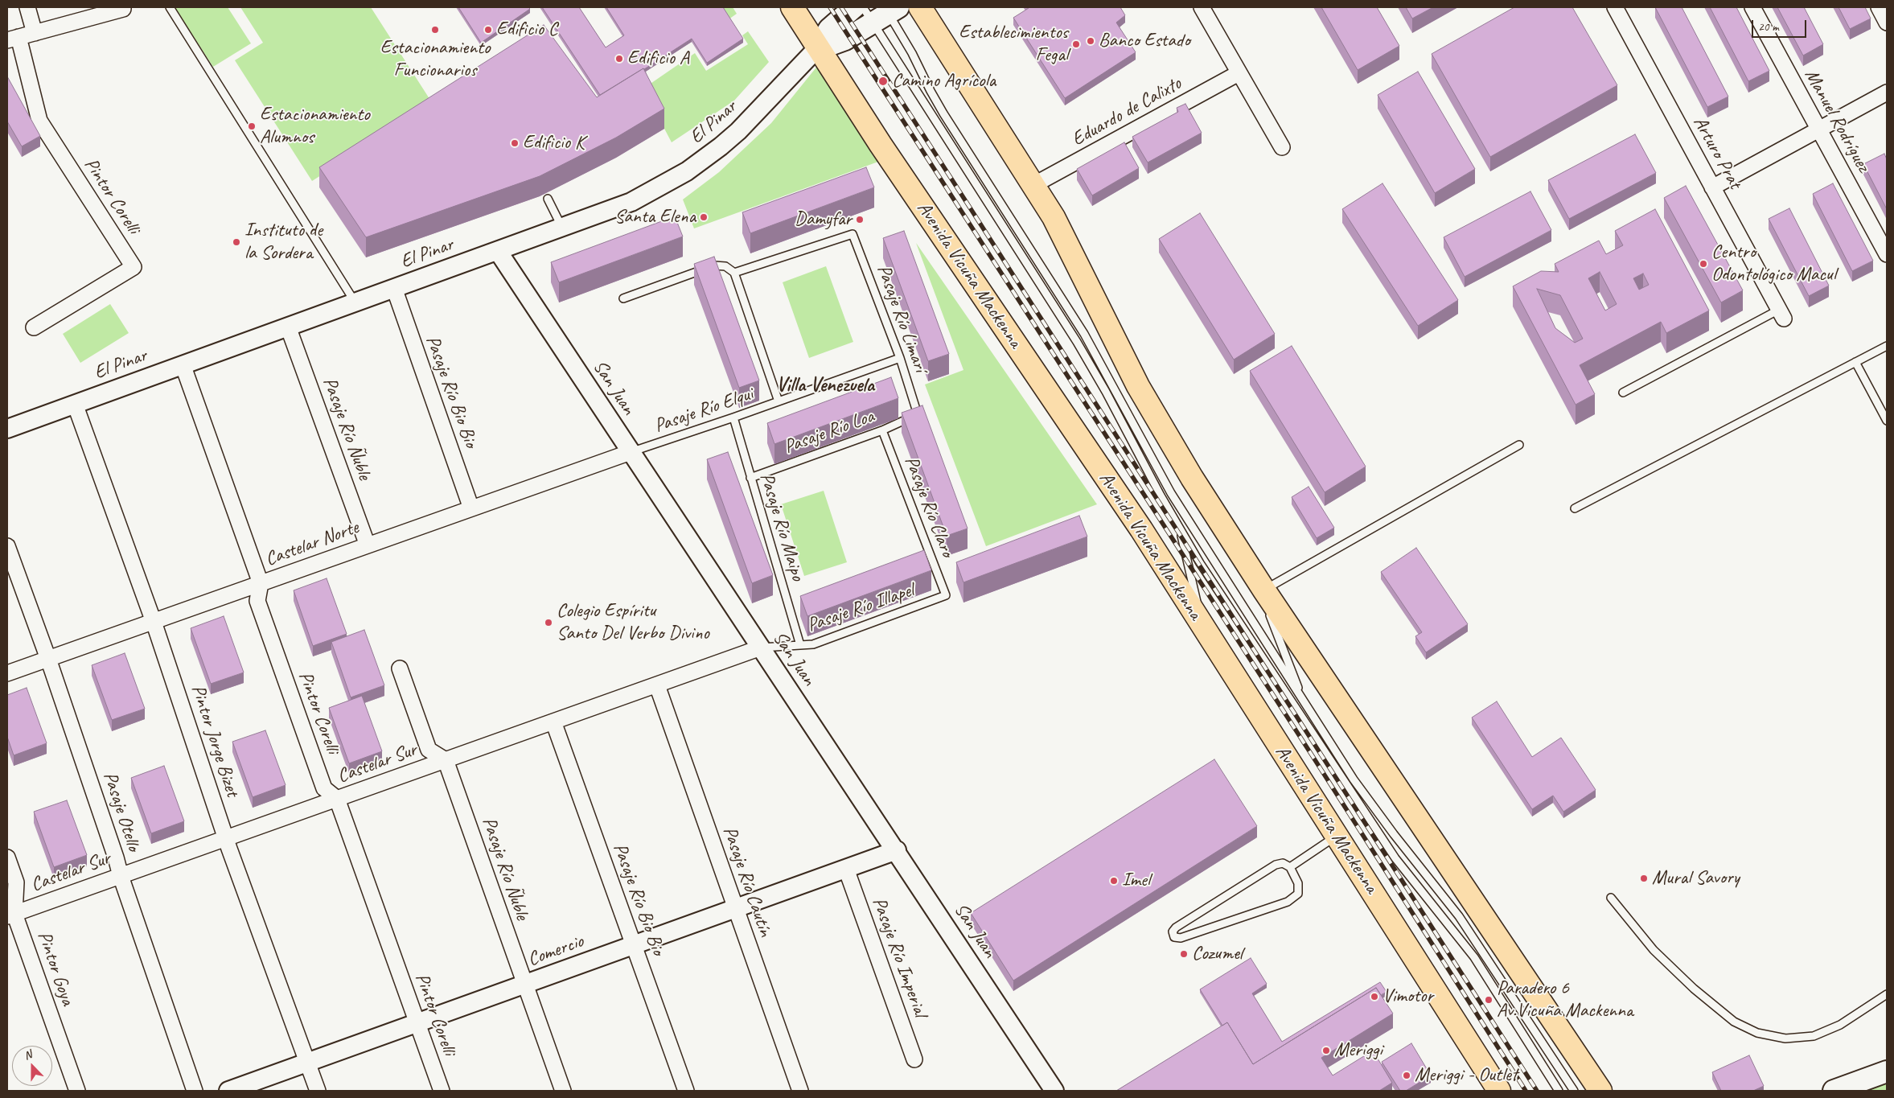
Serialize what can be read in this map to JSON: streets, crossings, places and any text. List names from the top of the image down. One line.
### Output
{"streets":{"main road":["Avenida Vicuña Mackenna"],"street":["Eduardo de Calixto","Manuel Rodríguez","El Pinar","Arturo Prat","Pintor Corelli","San Juan","Pasaje Río Bio Bio","Pasaje Río Ñuble","Castelar Norte","Pintor Jorge Bizet","Castelar Sur","Pasaje Otello","Pasaje Río Cautín","Comercio","Pasaje Río Imperial","Pintor Goya"],"lane":["Pasaje Río Limarí","Pasaje Río Elqui","Pasaje Río Loa","Pasaje Río Claro","Pasaje Río Maipo","Pasaje Río Illapel"]},"crossings":[["El Pinar","Pintor Corelli"],["El Pinar","Avenida Vicuña Mackenna"],["El Pinar","San Juan"],["El Pinar","Pasaje Río Bio Bio"],["El Pinar","Pasaje Río Ñuble"],["El Pinar","Pintor Jorge Bizet"],["Pintor Corelli","Castelar Norte"],["Pintor Corelli","Castelar Sur"],["Pintor Corelli","Comercio"],["Pasaje Río Limarí","Pasaje Río Elqui"],["Pasaje Río Limarí","Pasaje Río Loa"],["San Juan","Pasaje Río Elqui"],["San Juan","Castelar Norte"],["San Juan","Pasaje Río Illapel"],["San Juan","Castelar Sur"],["San Juan","Comercio"],["Pasaje Río Bio Bio","Castelar Norte"],["Pasaje Río Bio Bio","Castelar Sur"],["Pasaje Río Bio Bio","Comercio"],["Pasaje Río Elqui","Pasaje Río Maipo"],["Pasaje Río Elqui","Castelar Norte"],["Pasaje Río Ñuble","Castelar Norte"],["Pasaje Río Ñuble","Castelar Sur"],["Pasaje Río Ñuble","Comercio"],["Pasaje Río Loa","Pasaje Río Claro"],["Pasaje Río Loa","Pasaje Río Maipo"],["Pasaje Río Claro","Pasaje Río Illapel"],["Pasaje Río Maipo","Pasaje Río Illapel"],["Castelar Norte","Pintor Jorge Bizet"],["Castelar Norte","Pasaje Otello"],["Pasaje Río Illapel","Castelar Sur"],["Pintor Jorge Bizet","Castelar Sur"],["Pintor Jorge Bizet","Comercio"],["Castelar Sur","Pasaje Otello"],["Castelar Sur","Pasaje Río Cautín"],["Castelar Sur","Pintor Goya"],["Pasaje Río Cautín","Comercio"],["Comercio","Pasaje Río Imperial"]],"districts":["Villa Venezuela"],"places":["Estacionamiento Funcionarios","Edificio C","Banco Estado","Establecimientos Fegal","Edificio A","Camino Agrícola","Estacionamiento Alumnos","Edificio K","Santa Elena","Damyfar","Instituto de la Sordera","Centro Odontológico Macul","Colegio Espíritu Santo Del Verbo Divino","Mural Savory","Imel","Cozumel","Vimotor","Paradero 6 Av.Vicuña Mackenna","Meriggi","Meriggi - Outlet"],"scale_bar":"20 m","north":"top"}
